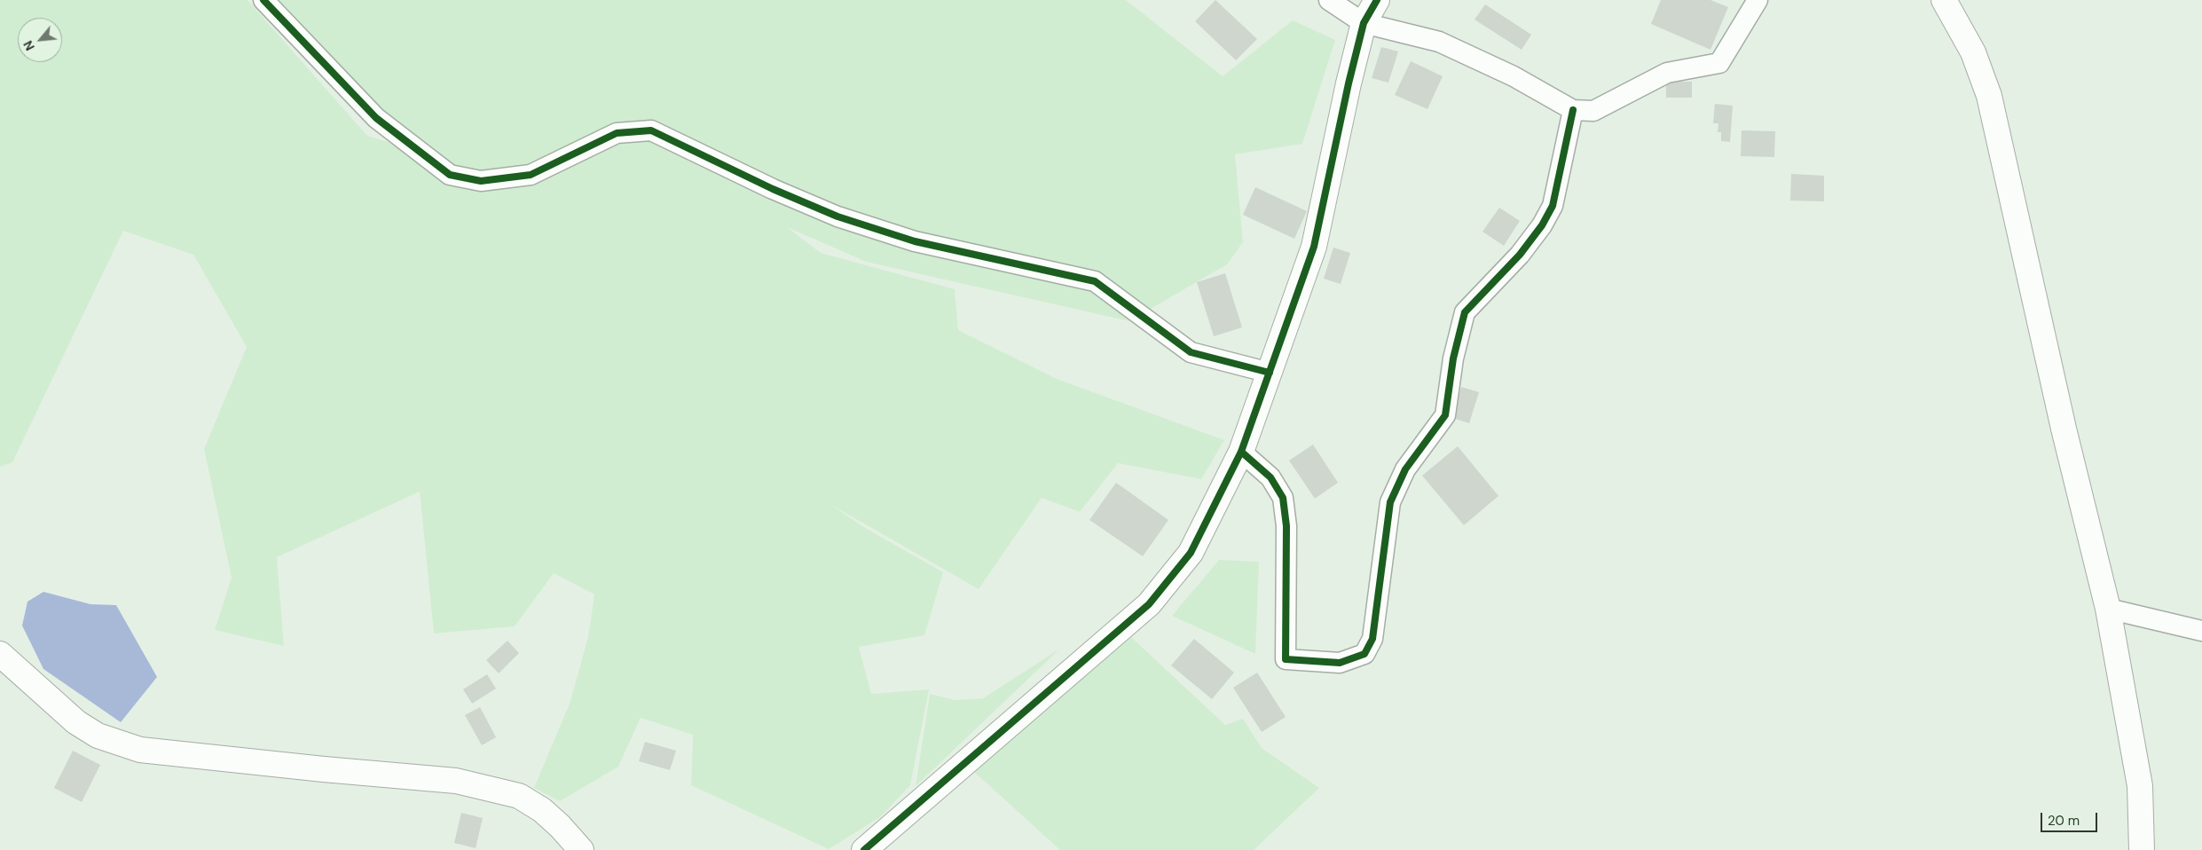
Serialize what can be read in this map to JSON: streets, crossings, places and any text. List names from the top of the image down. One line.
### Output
{"scale_bar":"20 m","north":"bottom left"}
